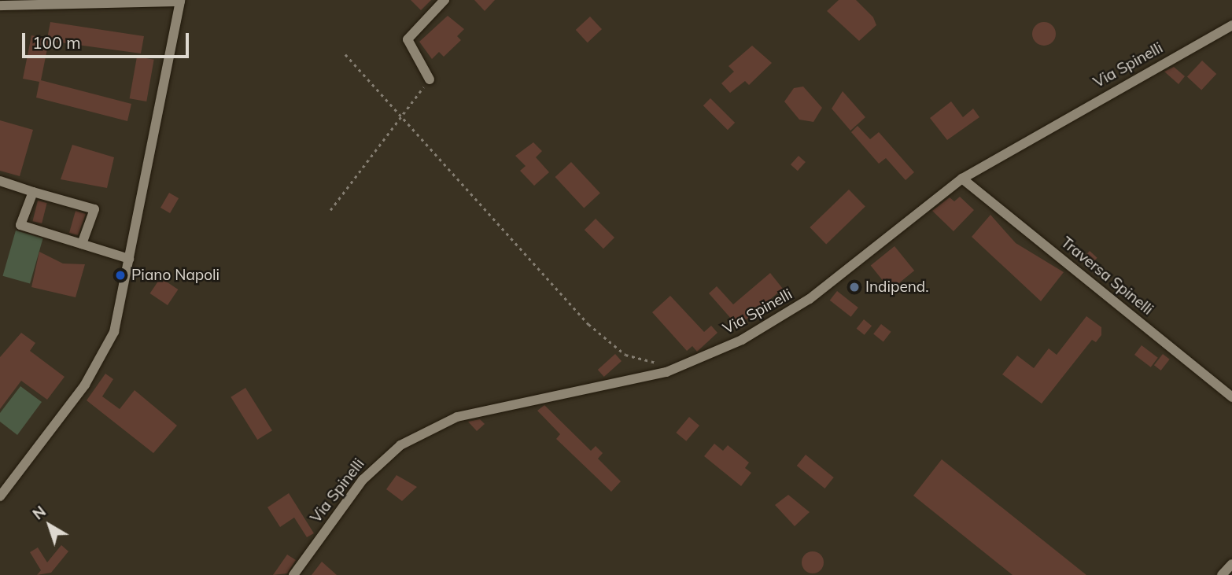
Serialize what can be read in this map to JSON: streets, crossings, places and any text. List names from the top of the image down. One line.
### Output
{"streets":{"street":["Via Spinelli","Traversa Spinelli"]},"crossings":[["Via Spinelli","Traversa Spinelli"]],"places":["Piano Napoli","Indipend."],"scale_bar":"100 m","north":"top left"}
